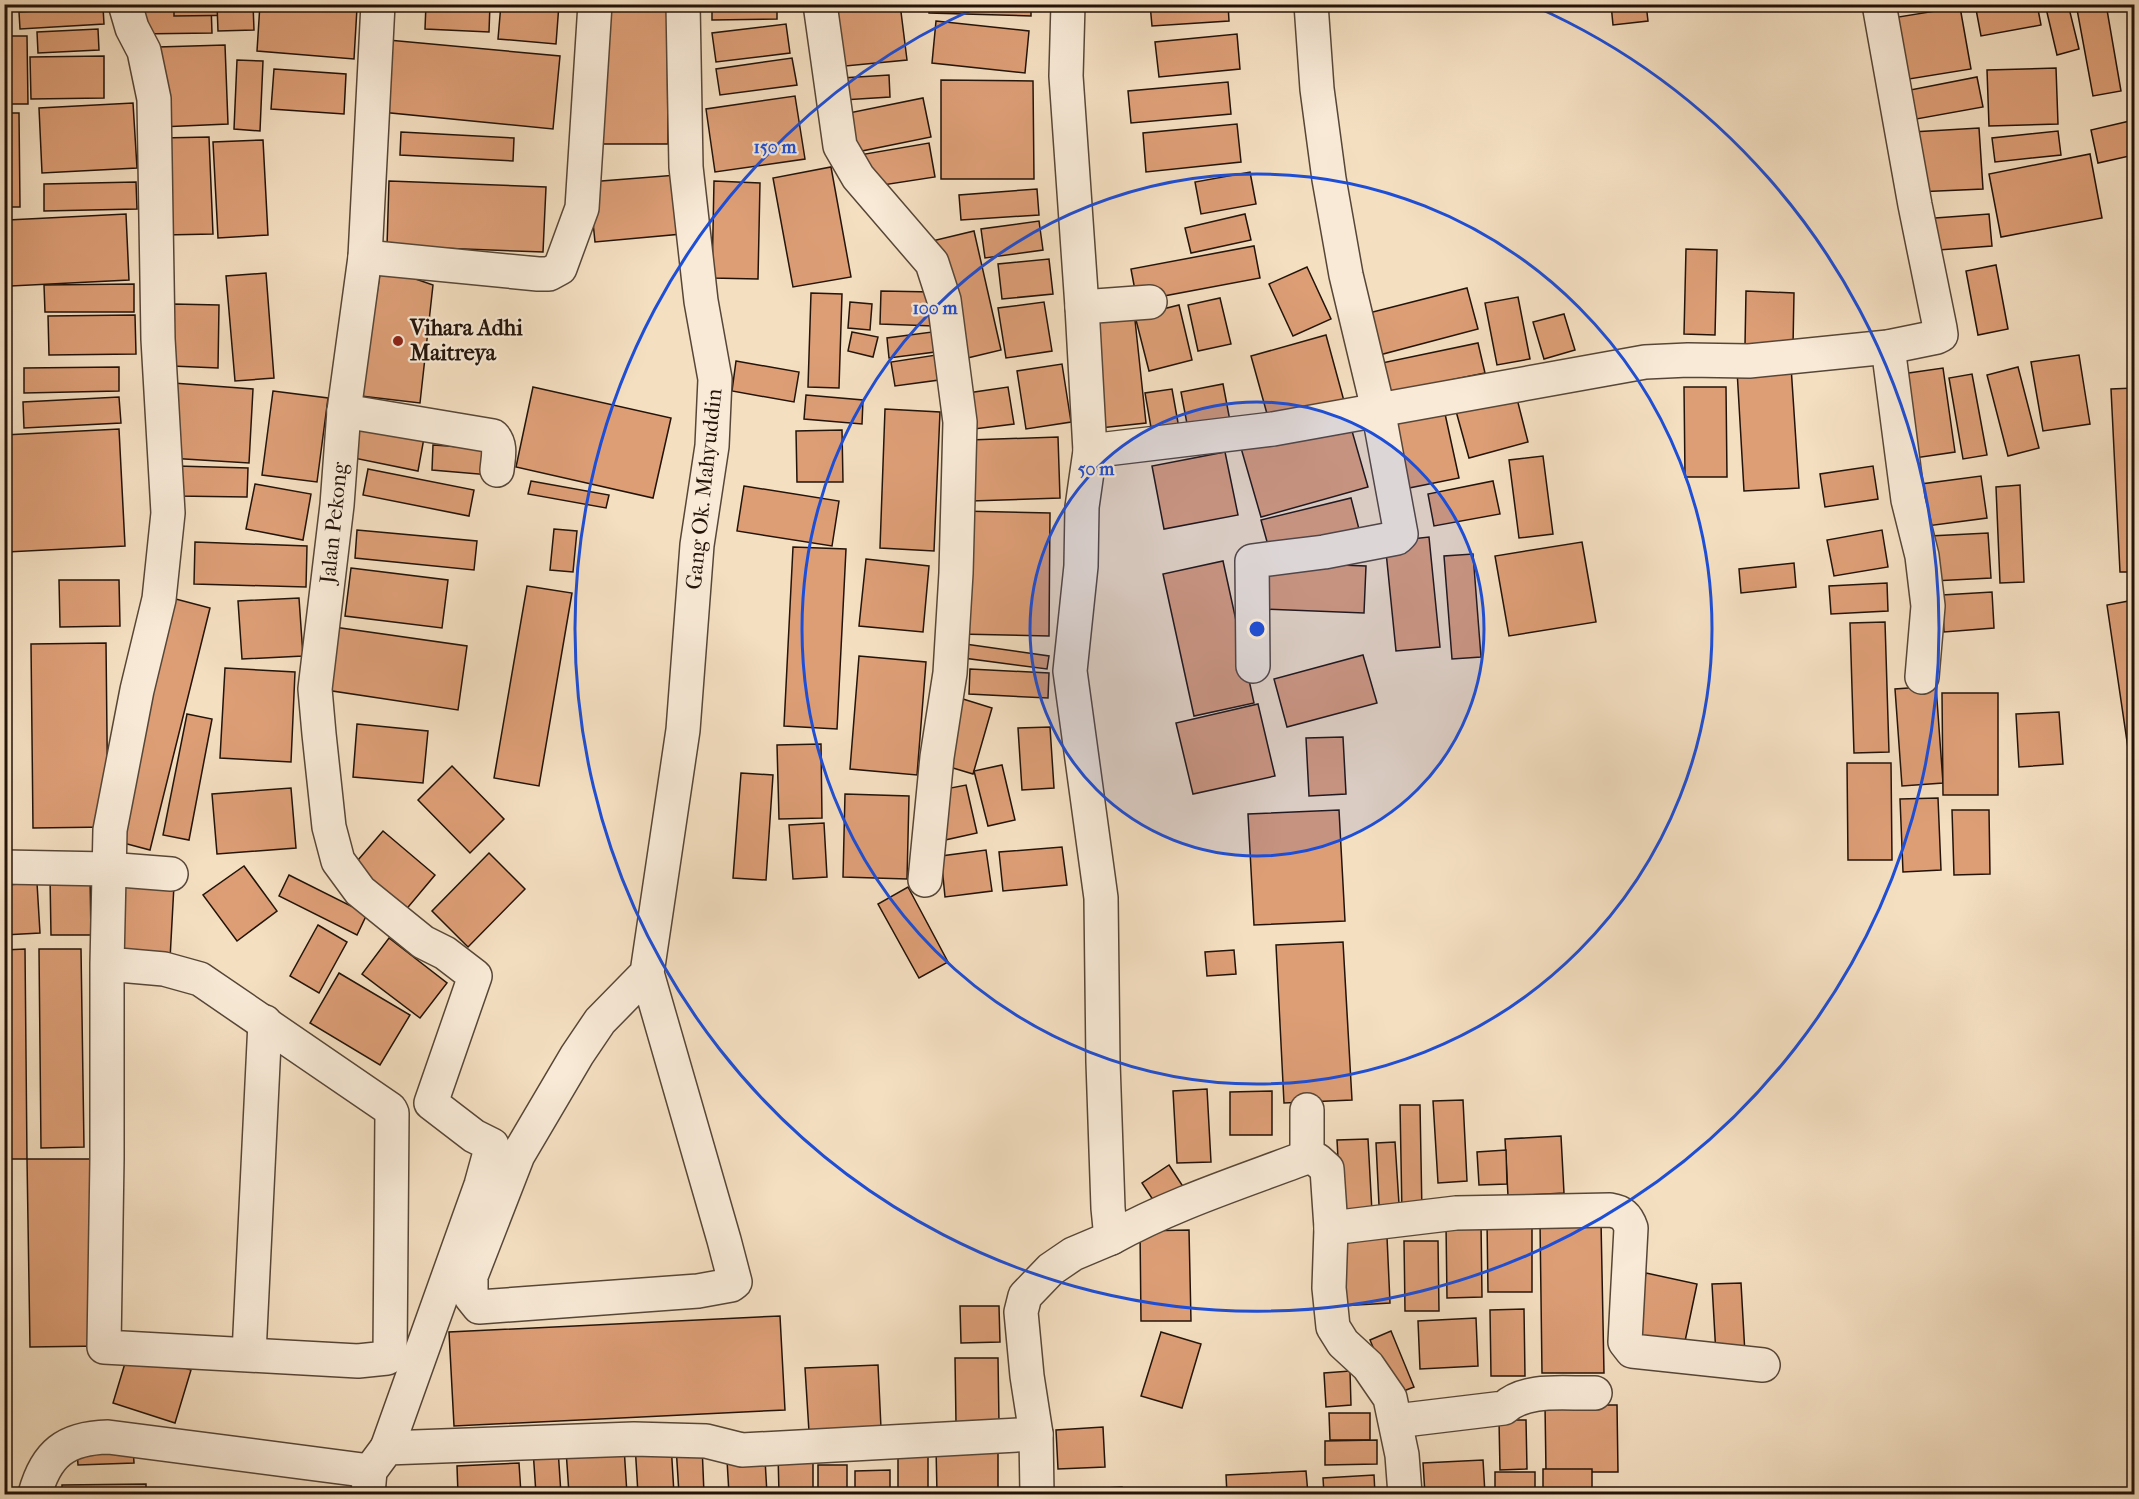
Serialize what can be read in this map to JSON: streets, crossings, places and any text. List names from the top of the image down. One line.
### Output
{"streets":{"street":["Gang Ok. Mahyuddin","Jalan Pekong"]},"places":["Vihara Adhi Maitreya"],"rings":["150 m","100 m","50 m"]}
